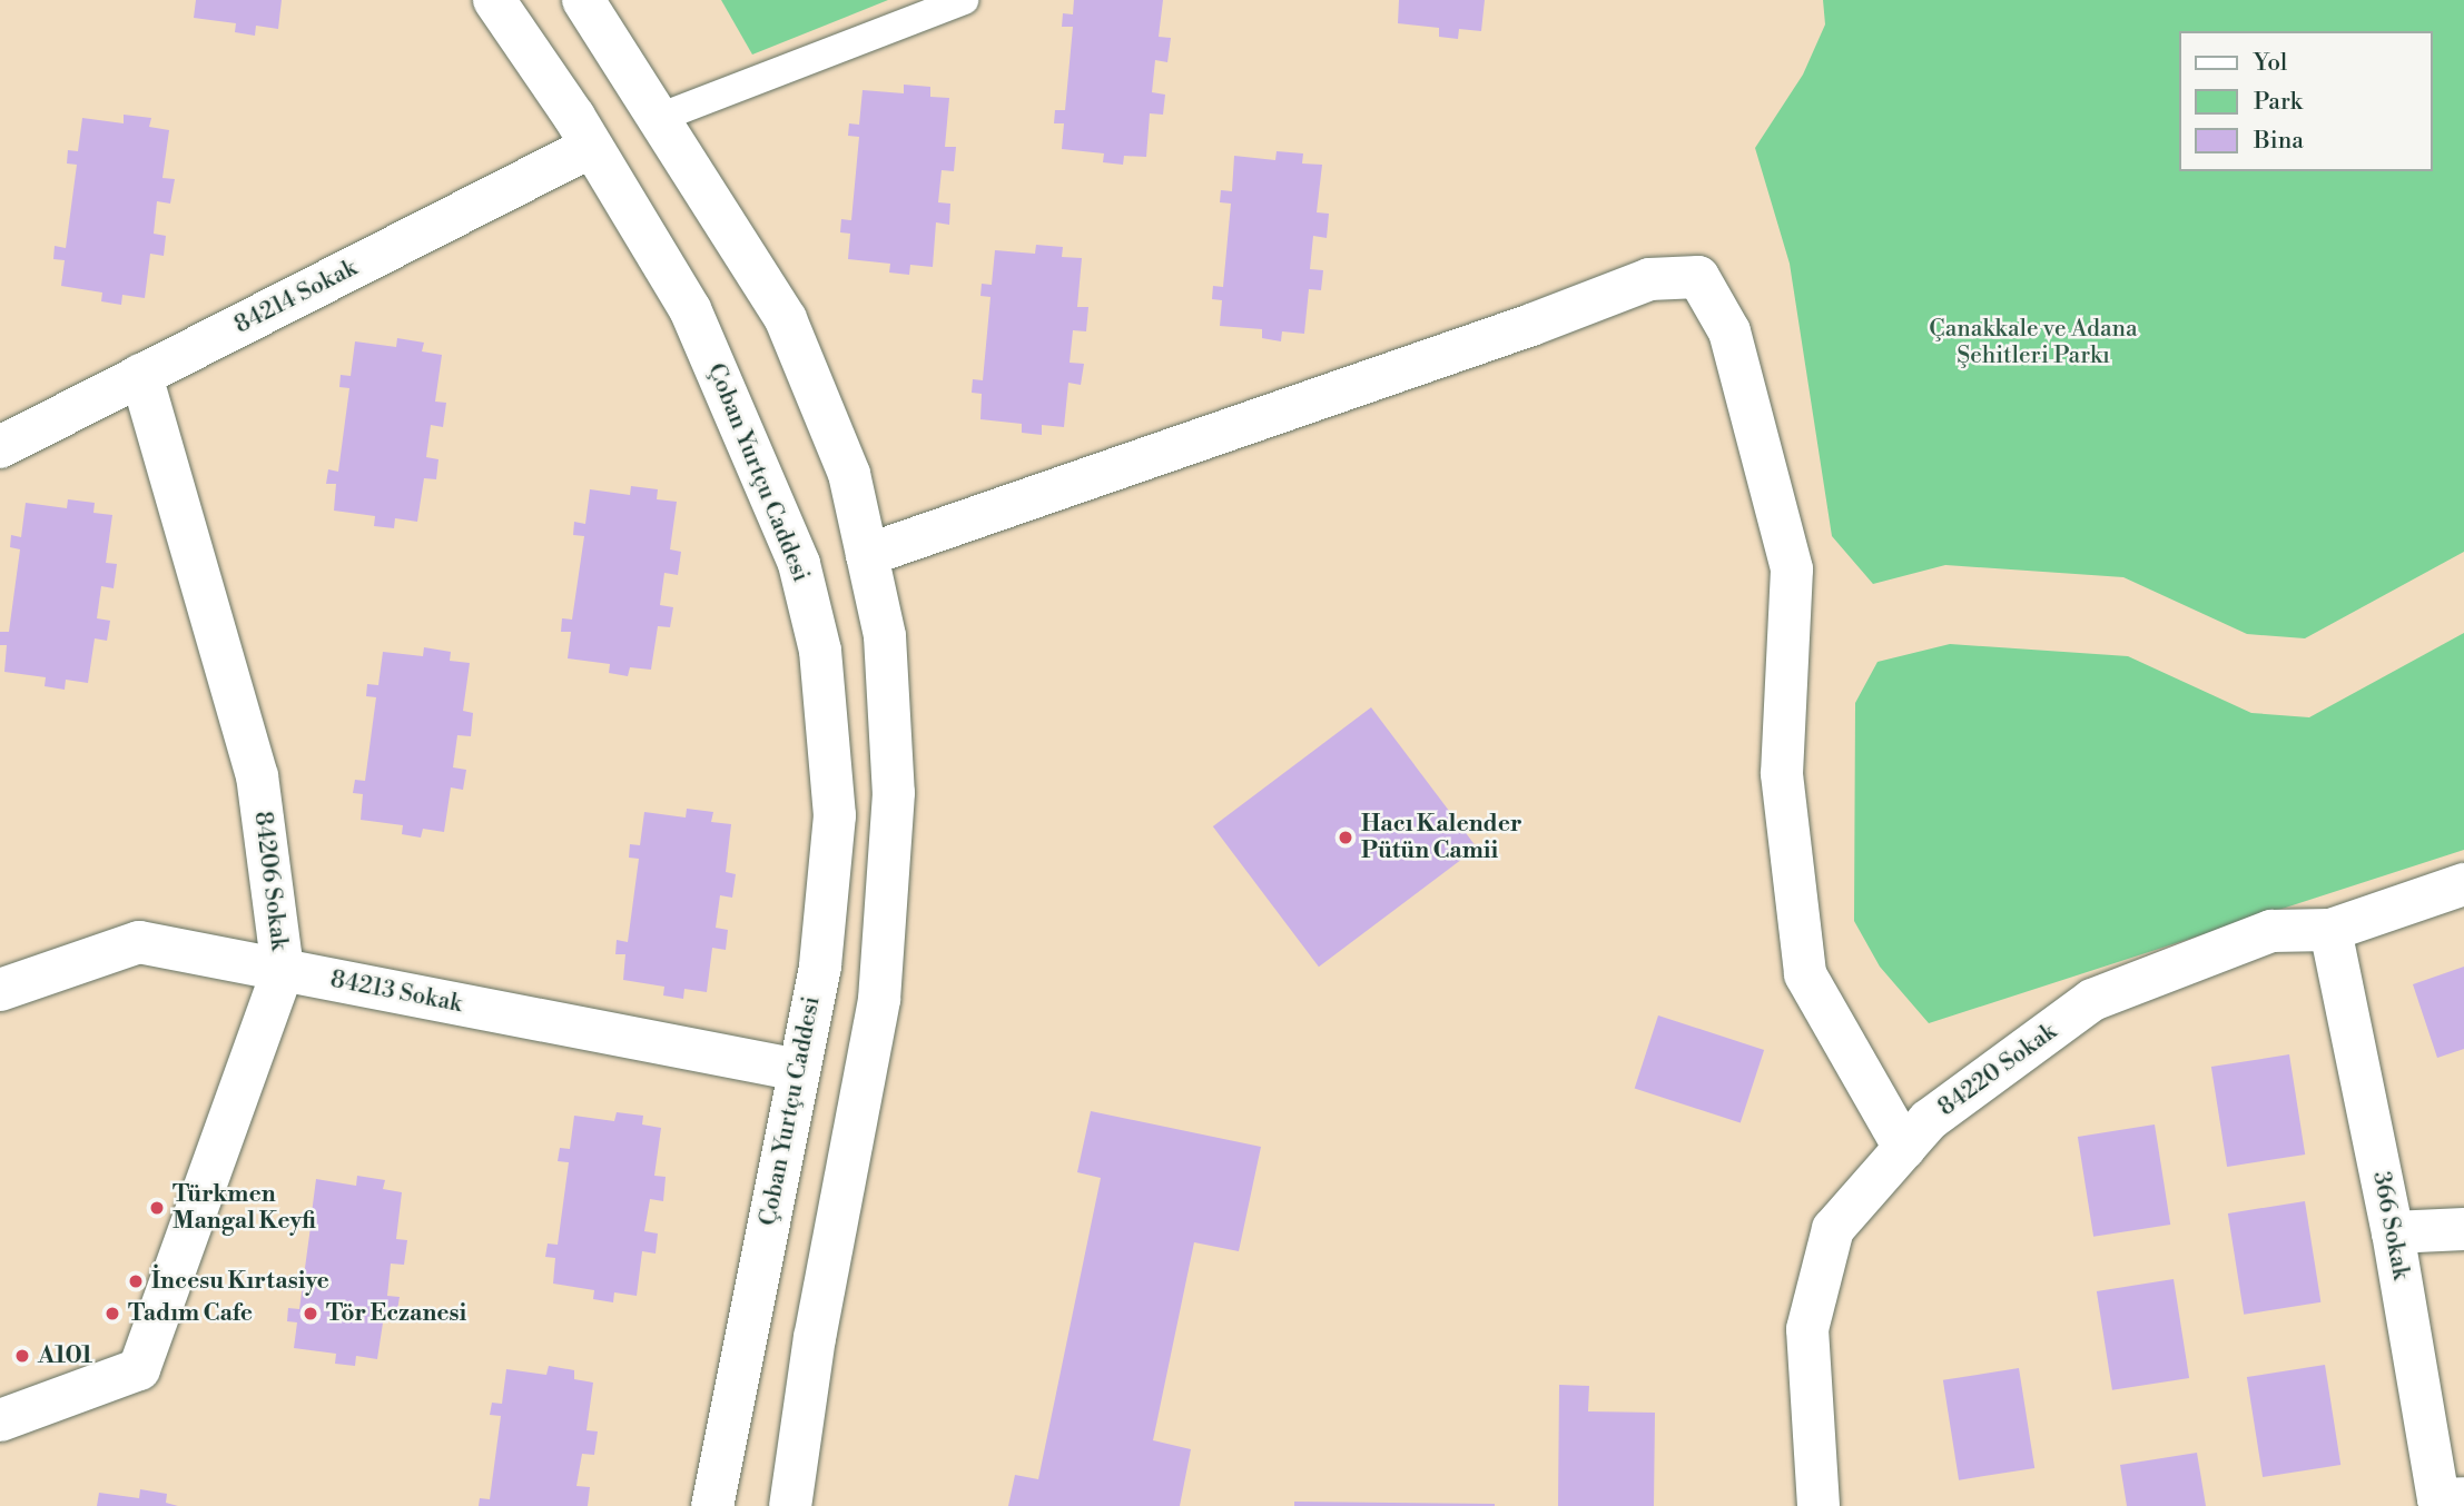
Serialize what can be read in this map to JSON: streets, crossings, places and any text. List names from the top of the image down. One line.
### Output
{"streets":{"street":["84214 Sokak","Çoban Yurtçu Caddesi","84206 Sokak","84213 Sokak","84220 Sokak","366 Sokak"]},"crossings":[["84214 Sokak","Çoban Yurtçu Caddesi"],["84214 Sokak","84206 Sokak"],["Çoban Yurtçu Caddesi","84213 Sokak"],["84206 Sokak","84213 Sokak"],["84220 Sokak","366 Sokak"]],"parks":["Çanakkale ve Adana Şehitleri Parkı"],"places":["Hacı Kalender Pütün Camii","Türkmen Mangal Keyfi","İncesu Kırtasiye","Tadım Cafe","Tör Eczanesi","A101"],"legend":["Yol","Park","Bina"]}
